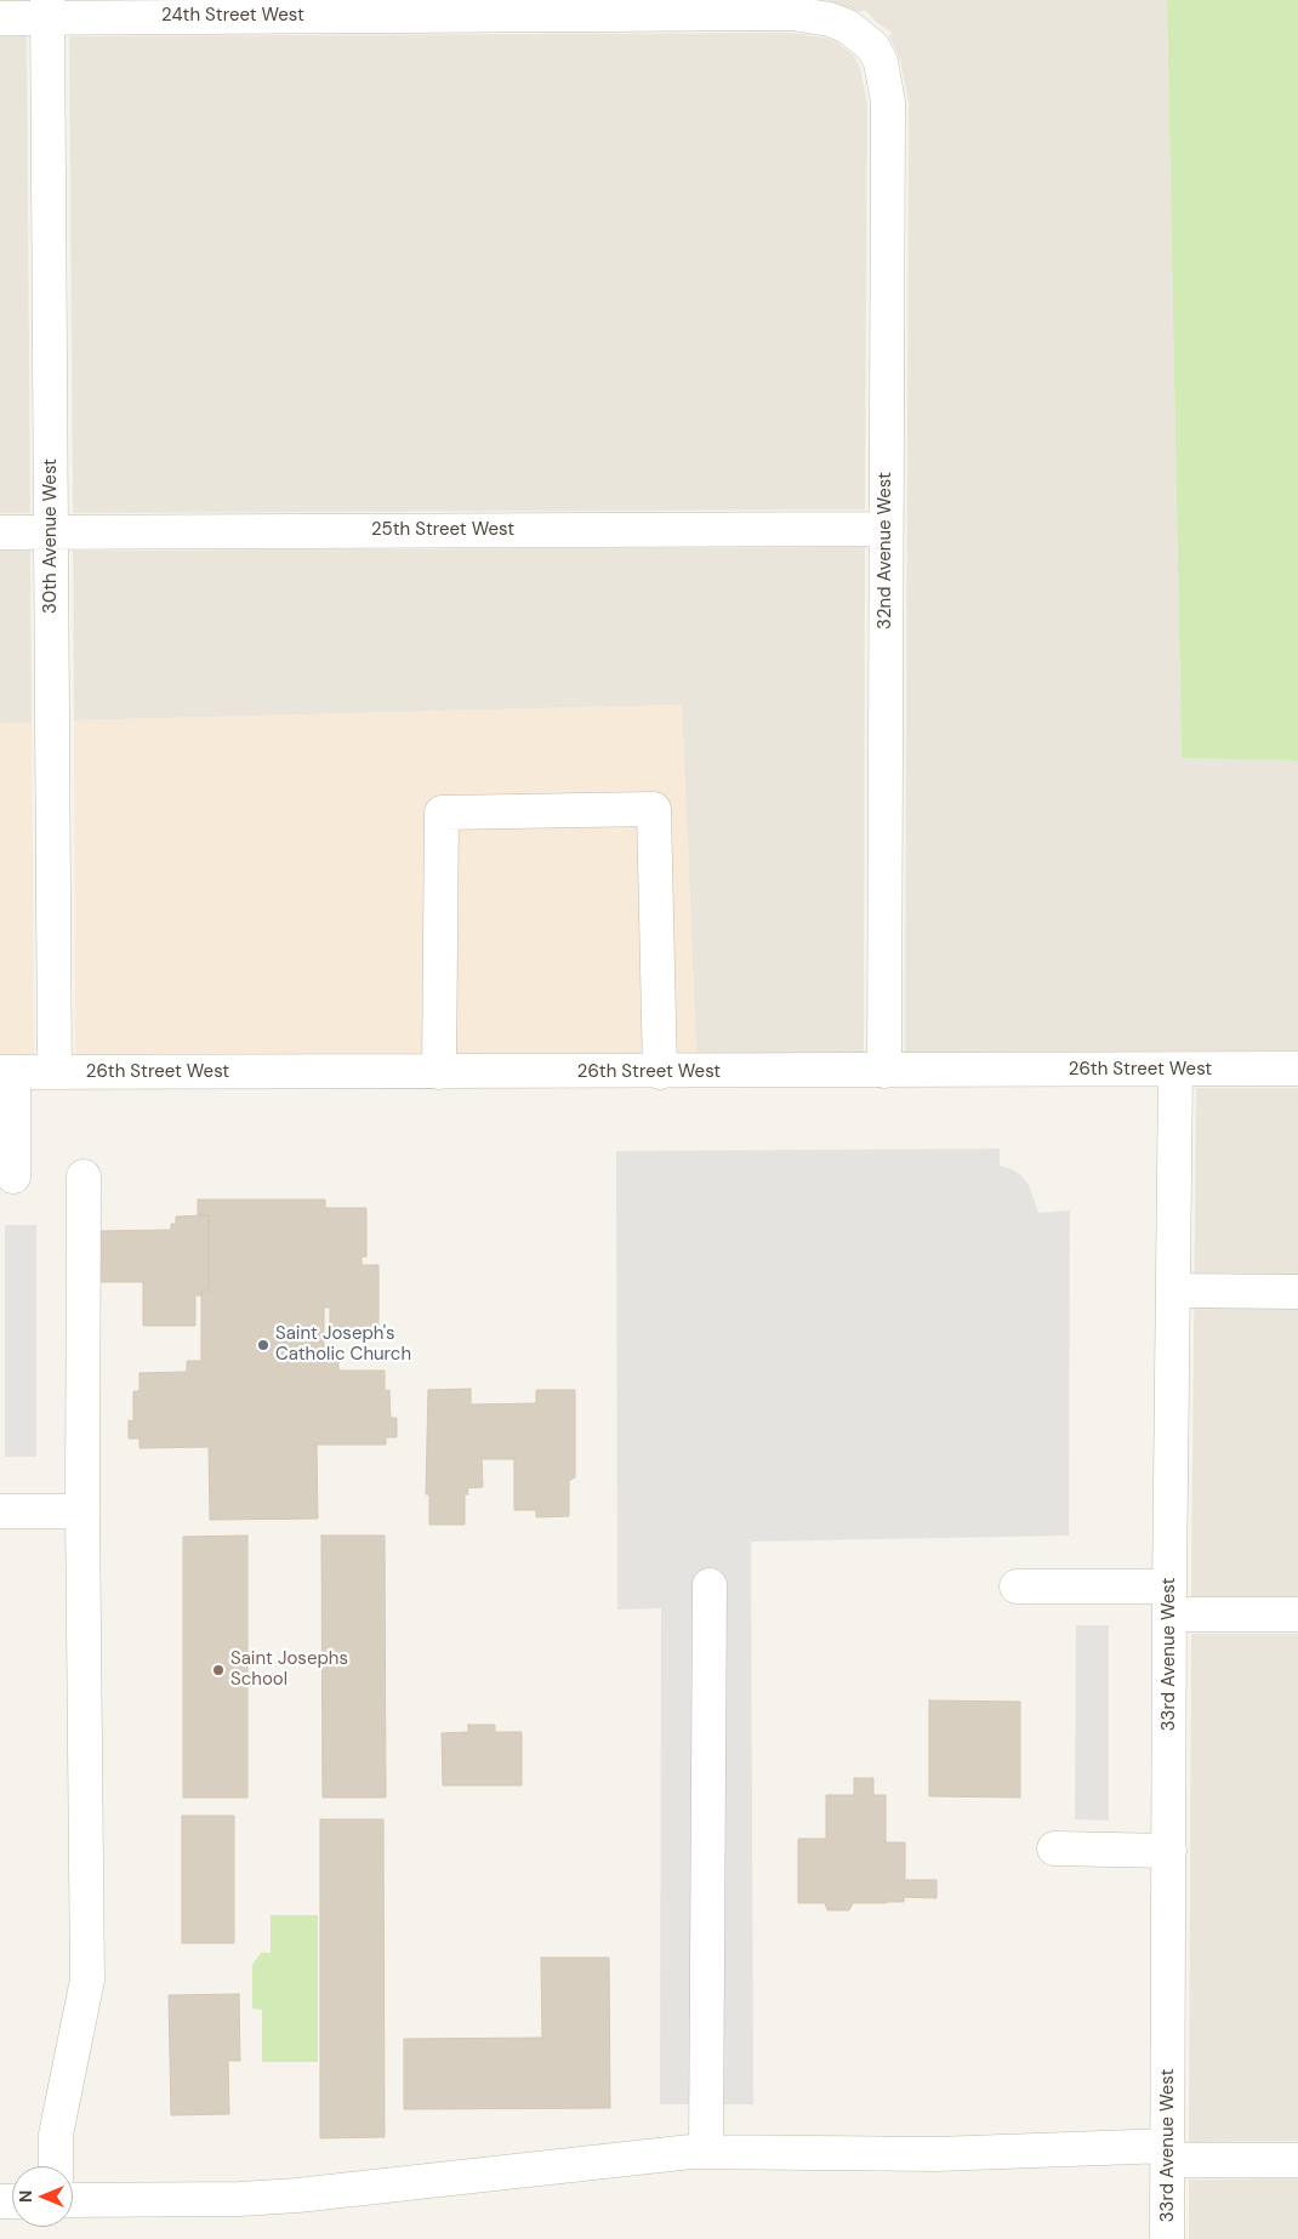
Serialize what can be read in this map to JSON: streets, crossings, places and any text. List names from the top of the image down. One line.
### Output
{"streets":{"street":["24th Street West","25th Street West","30th Avenue West","32nd Avenue West","26th Street West","33rd Avenue West"]},"crossings":[["24th Street West","30th Avenue West"],["24th Street West","32nd Avenue West"],["25th Street West","30th Avenue West"],["25th Street West","32nd Avenue West"],["30th Avenue West","26th Street West"],["32nd Avenue West","26th Street West"],["26th Street West","33rd Avenue West"]],"places":["Saint Joseph's Catholic Church","Saint Josephs School"],"north":"left"}
